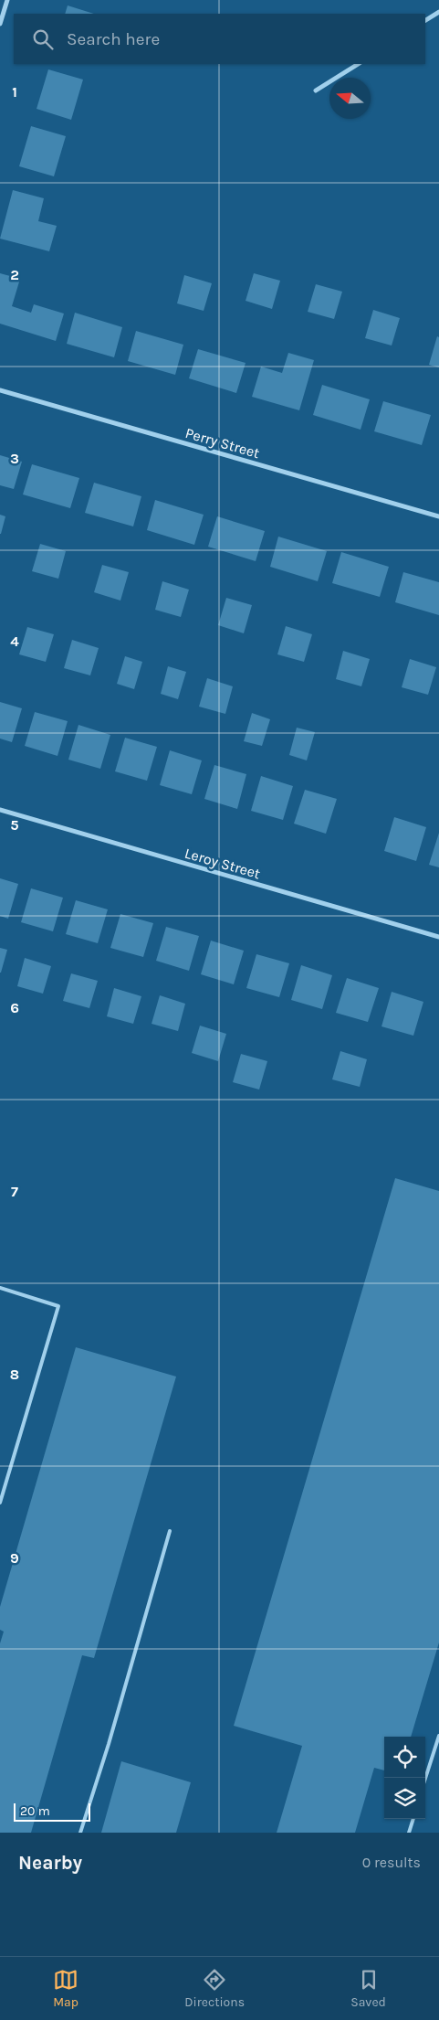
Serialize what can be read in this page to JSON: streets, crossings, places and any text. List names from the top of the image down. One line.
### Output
{"streets":{"street":["Perry Street","Leroy Street"]},"scale_bar":"20 m","north":"left","page":{"search":"Search here","scale":"20 m","heading":["Nearby","0 results"],"nav":["Map","Directions","Saved"]},"grid":{"rows":["1","2","3","4","5","6","7","8","9"]}}
